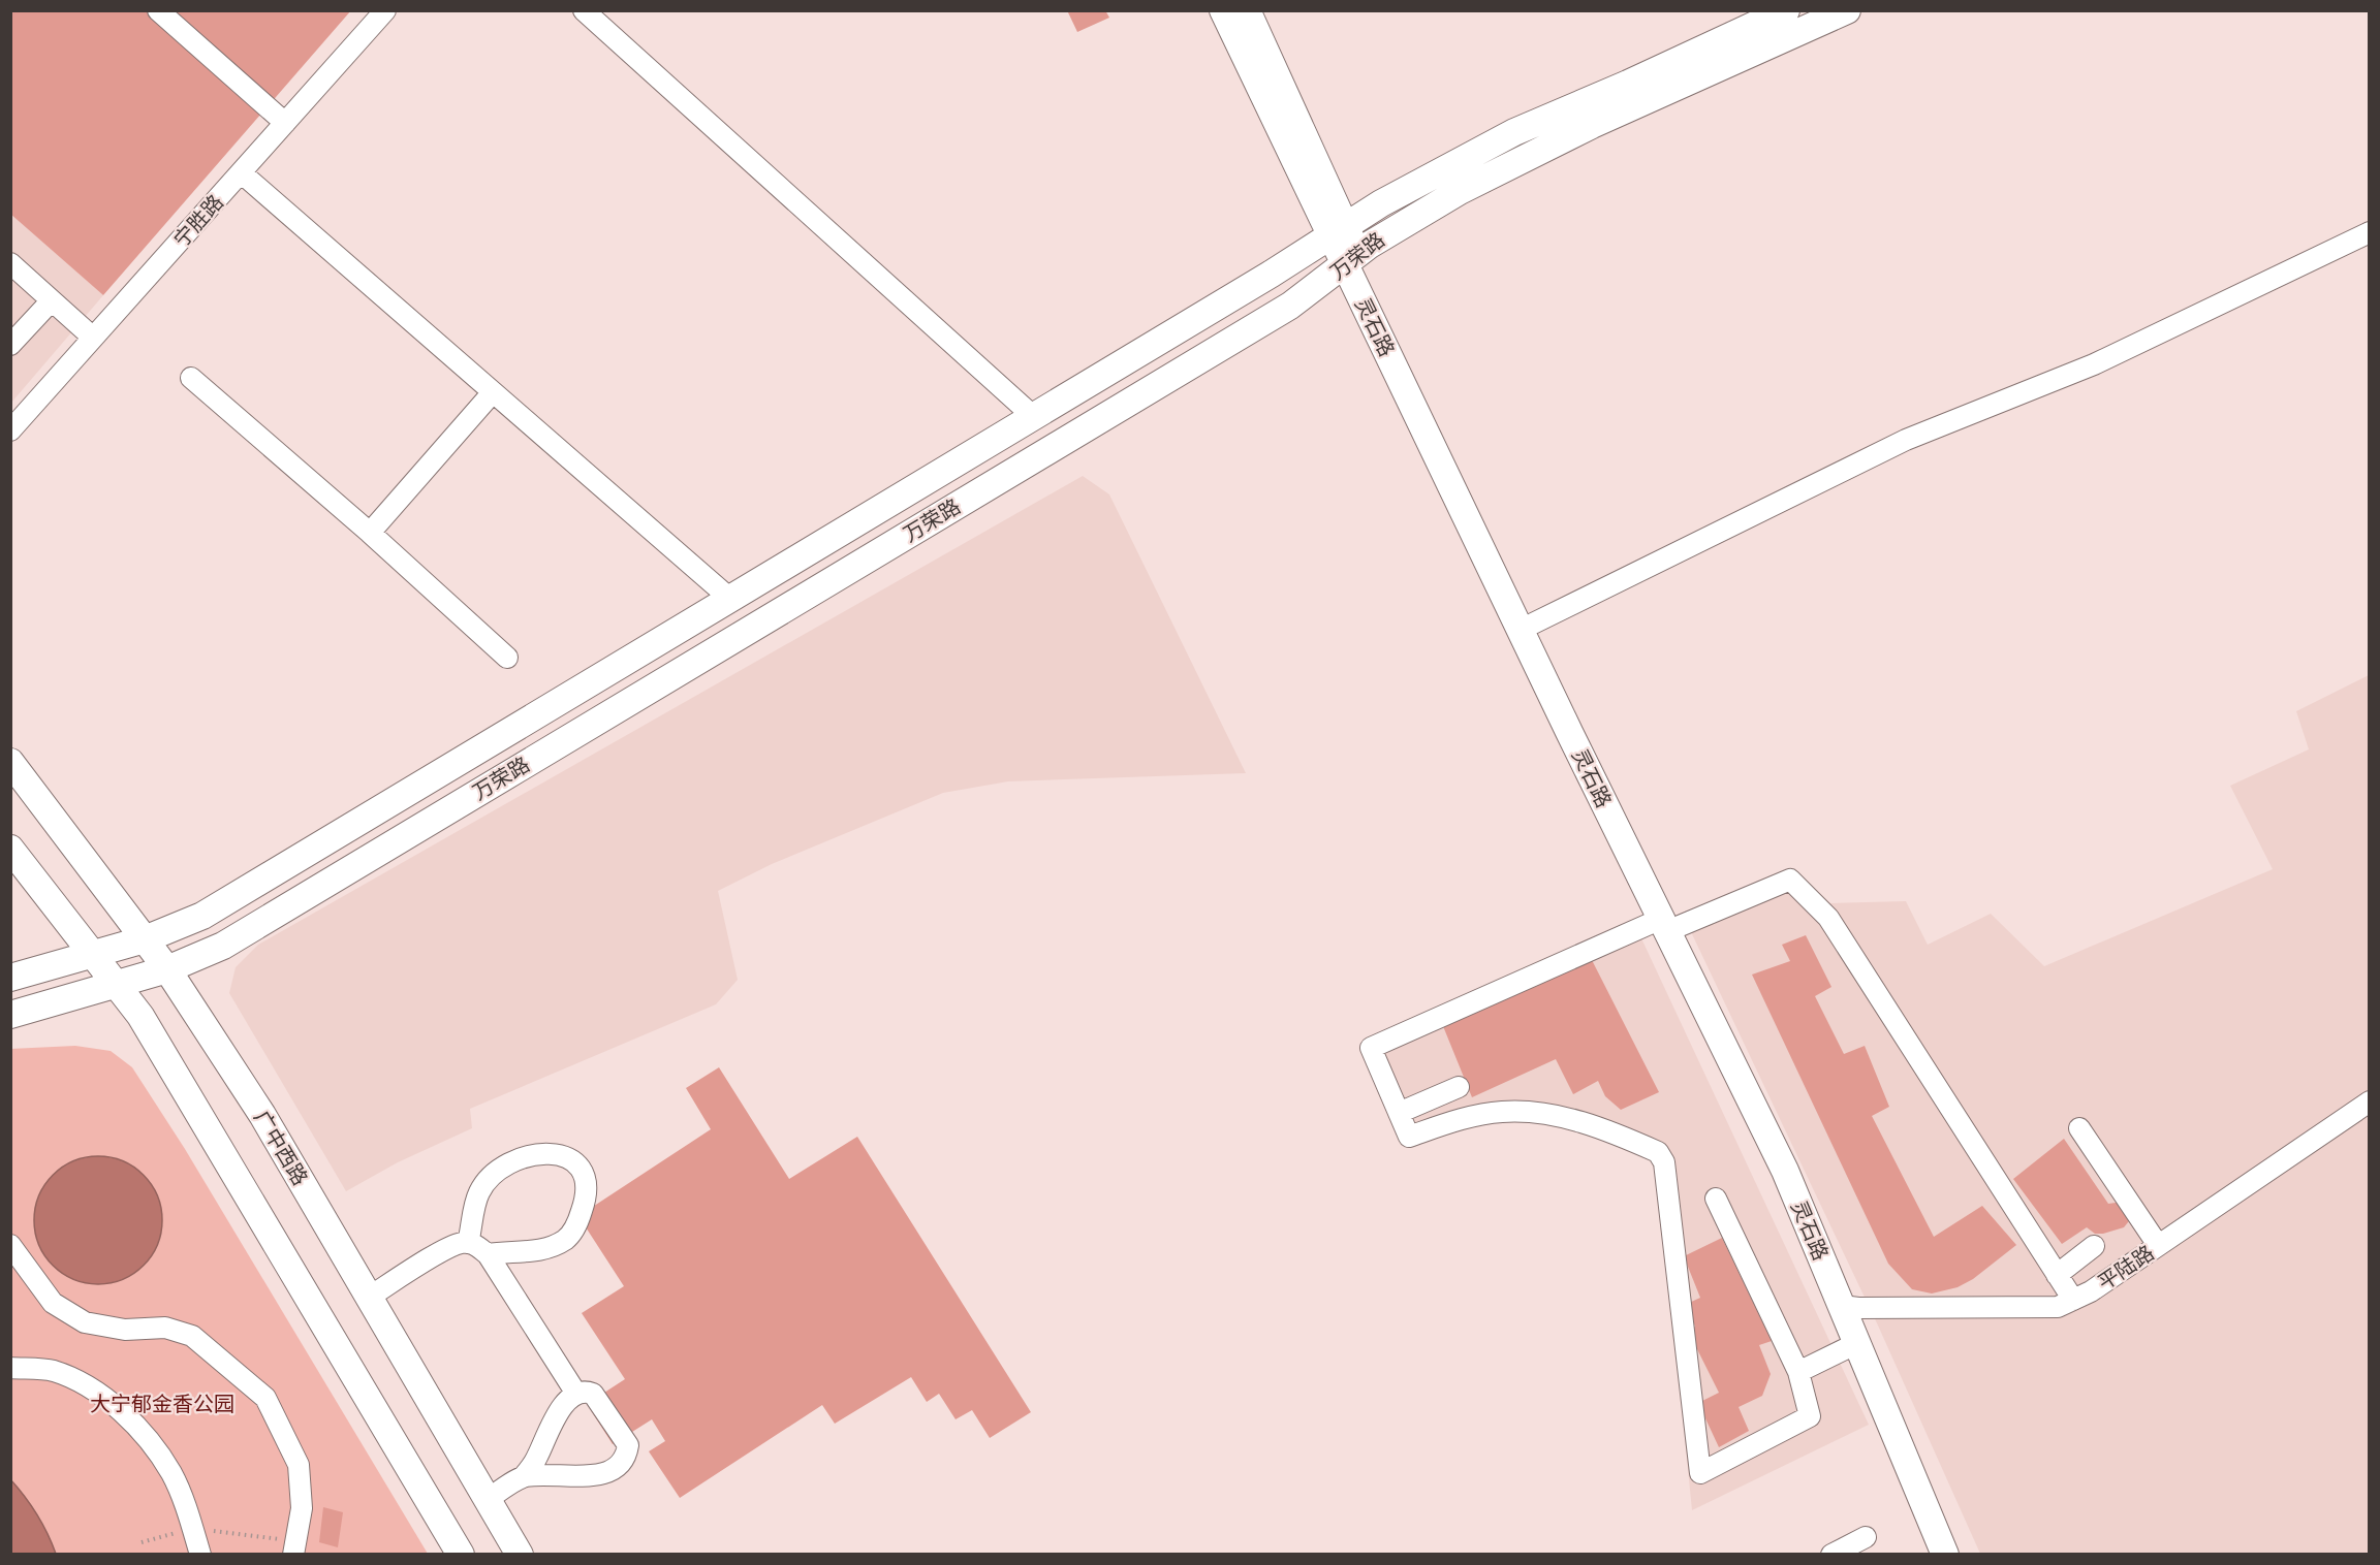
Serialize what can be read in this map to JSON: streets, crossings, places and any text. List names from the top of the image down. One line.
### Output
{"streets":{"main road":["万荣路","灵石路","广中西路"],"street":["宁胜路","平陆路"]},"crossings":[["万荣路","灵石路"],["万荣路","广中西路"],["灵石路","平陆路"]],"parks":["大宁郁金香公园"]}
